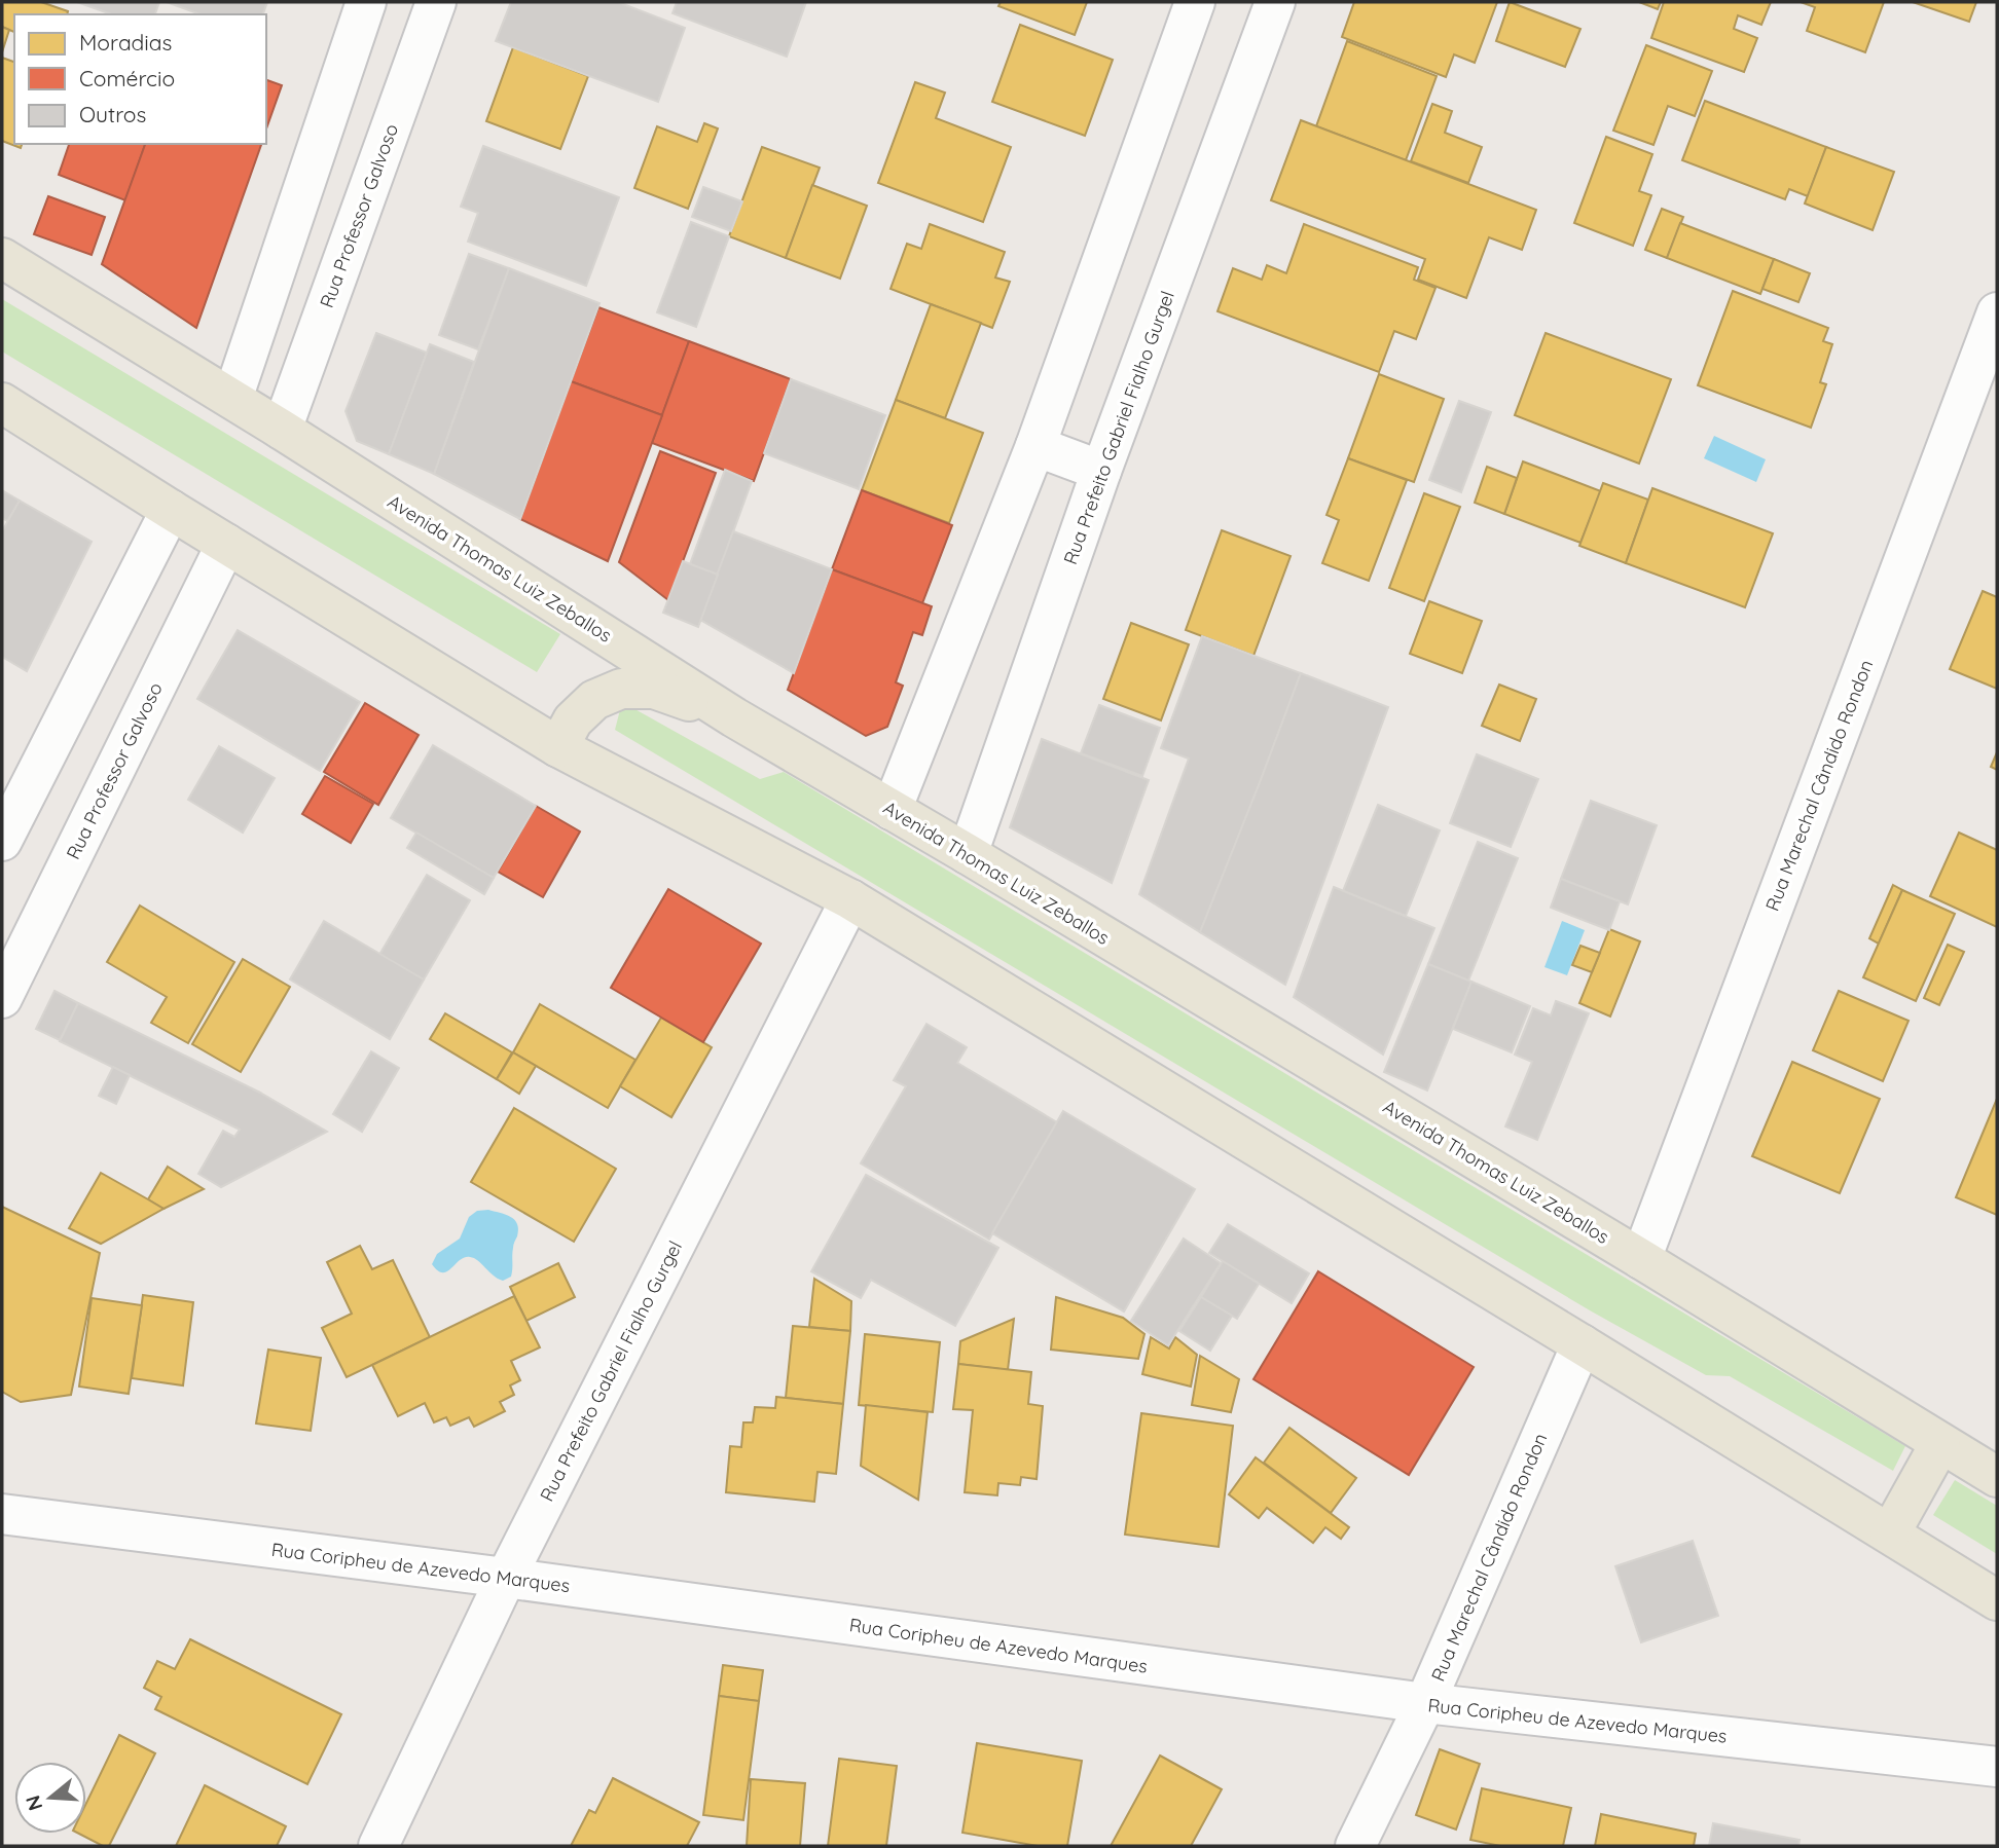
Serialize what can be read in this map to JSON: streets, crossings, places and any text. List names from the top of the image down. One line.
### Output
{"streets":{"main road":["Avenida Thomas Luiz Zeballos"],"street":["Rua Professor Galvoso","Rua Prefeito Gabriel Fialho Gurgel","Rua Marechal Cândido Rondon","Rua Coripheu de Azevedo Marques"]},"crossings":[["Rua Professor Galvoso","Avenida Thomas Luiz Zeballos"],["Rua Prefeito Gabriel Fialho Gurgel","Avenida Thomas Luiz Zeballos"],["Rua Prefeito Gabriel Fialho Gurgel","Rua Coripheu de Azevedo Marques"],["Avenida Thomas Luiz Zeballos","Rua Marechal Cândido Rondon"],["Rua Marechal Cândido Rondon","Rua Coripheu de Azevedo Marques"]],"legend":["Moradias","Comércio","Outros"],"north":"left"}
